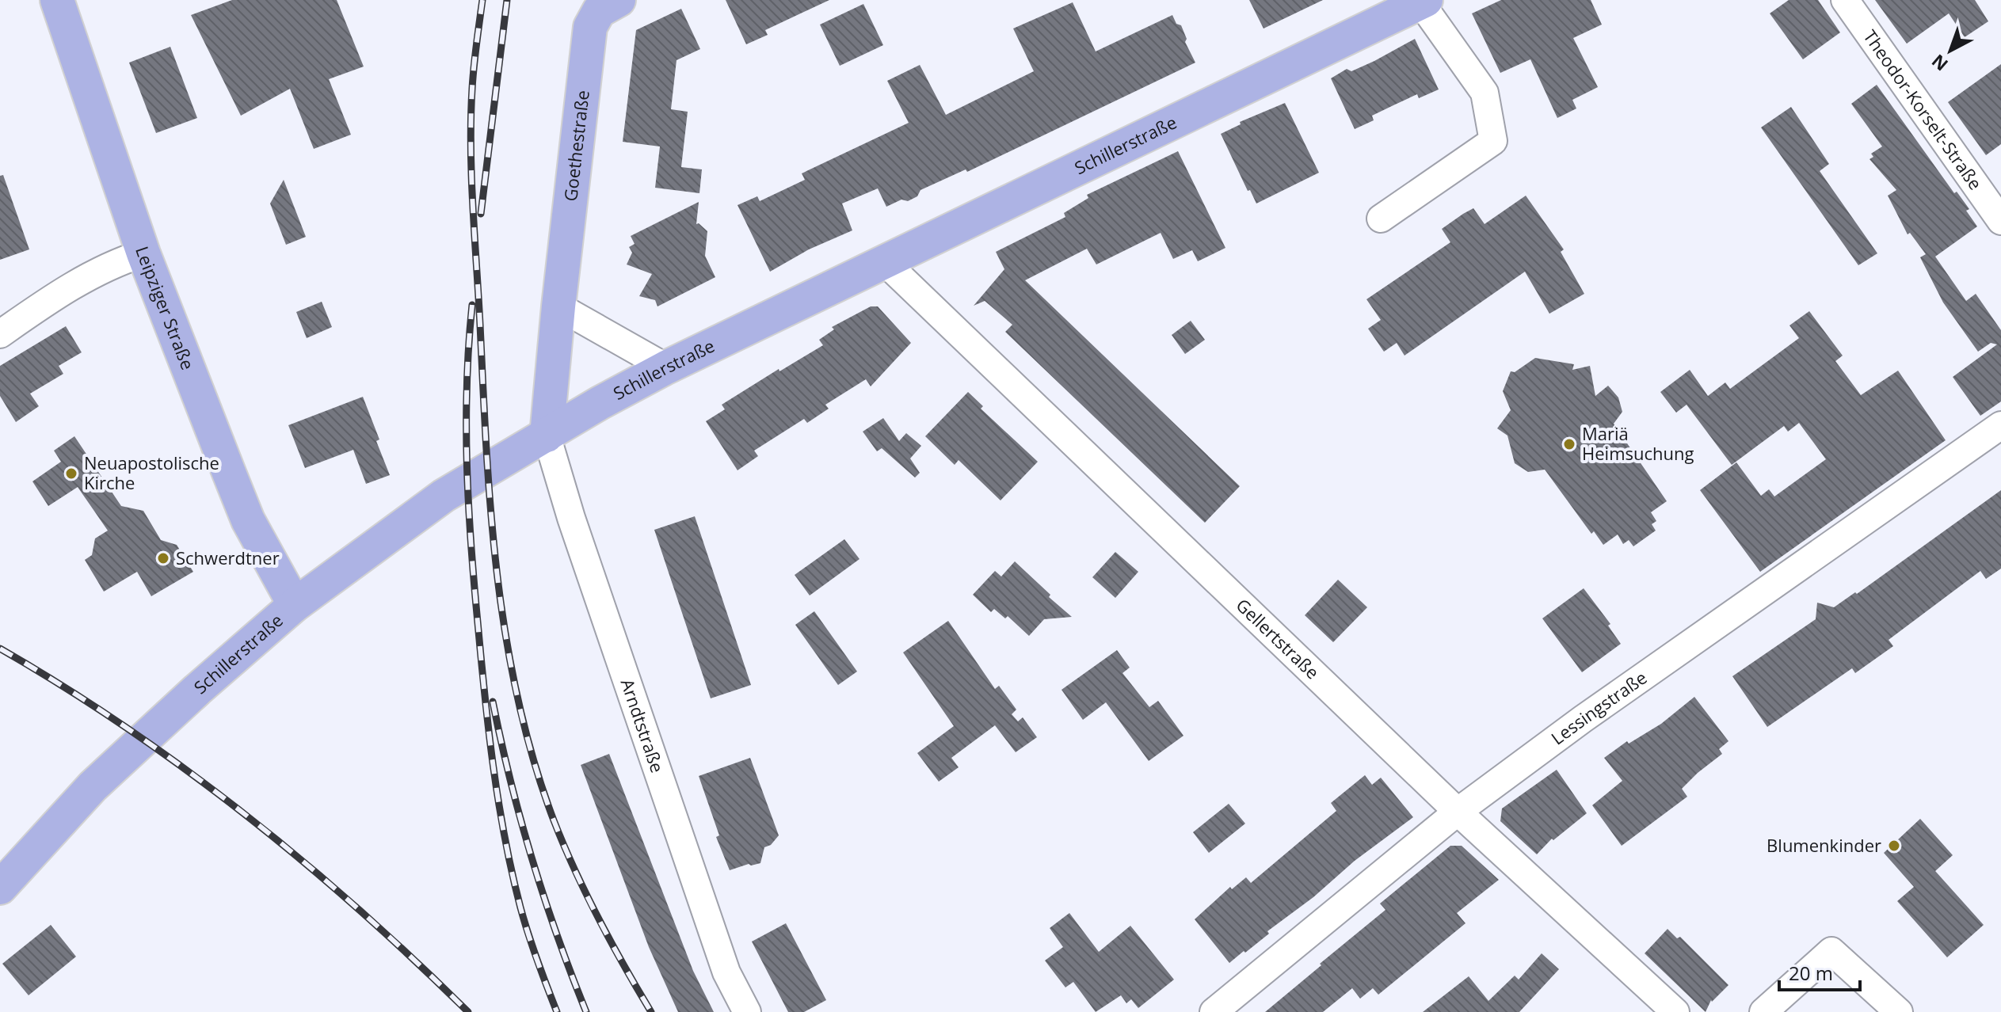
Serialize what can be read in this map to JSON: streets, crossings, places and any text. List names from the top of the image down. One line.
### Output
{"streets":{"main road":["Schillerstraße","Goethestraße","Leipziger Straße"],"street":["Theodor-Korselt-Straße","Gellertstraße","Lessingstraße","Arndtstraße"]},"crossings":[["Schillerstraße","Goethestraße"],["Schillerstraße","Leipziger Straße"],["Schillerstraße","Gellertstraße"],["Schillerstraße","Arndtstraße"],["Goethestraße","Arndtstraße"],["Gellertstraße","Lessingstraße"]],"places":["Mariä Heimsuchung","Neuapostolische Kirche","Schwerdtner","Blumenkinder"],"scale_bar":"20 m","north":"bottom left"}
